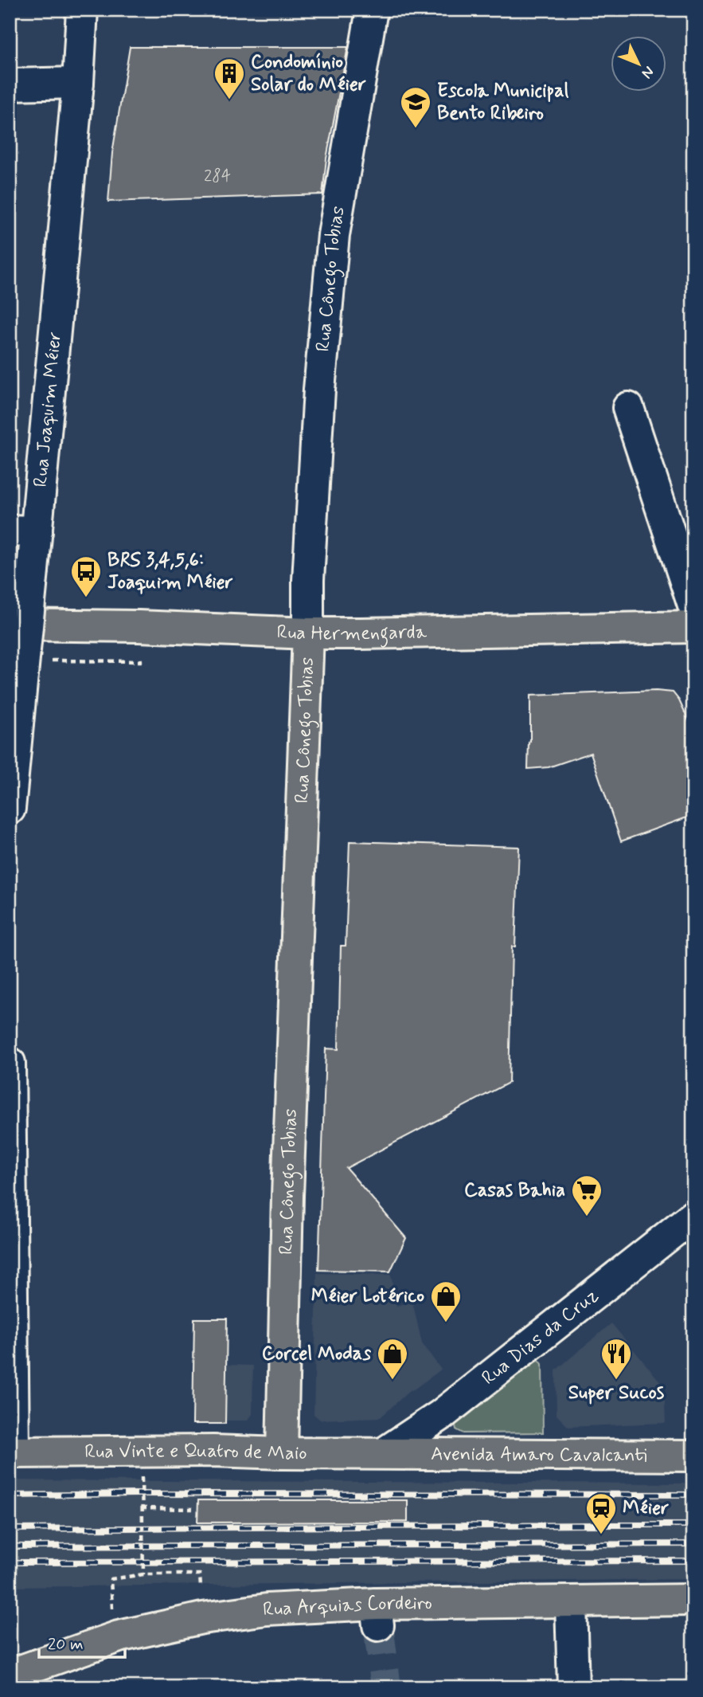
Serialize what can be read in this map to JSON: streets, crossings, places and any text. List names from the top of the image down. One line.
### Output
{"streets":{"main road":["Rua Cônego Tobias","Rua Hermengarda","Rua Vinte e Quatro de Maio","Avenida Amaro Cavalcanti","Rua Arquias Cordeiro"],"street":["Rua Joaquim Méier","Rua Dias da Cruz"]},"crossings":[["Rua Cônego Tobias","Rua Hermengarda"],["Rua Cônego Tobias","Rua Vinte e Quatro de Maio"],["Rua Dias da Cruz","Rua Vinte e Quatro de Maio"],["Rua Dias da Cruz","Avenida Amaro Cavalcanti"],["Rua Vinte e Quatro de Maio","Avenida Amaro Cavalcanti"]],"places":{"building":["Condomínio Solar do Méier"],"school or university":["Escola Municipal Bento Ribeiro"],"bus stop":["BRS 3,4,5,6: Joaquim Méier"],"supermarket":["Casas Bahia"],"shop":["Méier Lotérico","Corcel Modas"],"restaurant":["Super Sucos"],"station":["Méier"]},"house_numbers":["284"],"scale_bar":"20 m","north":"bottom right"}
